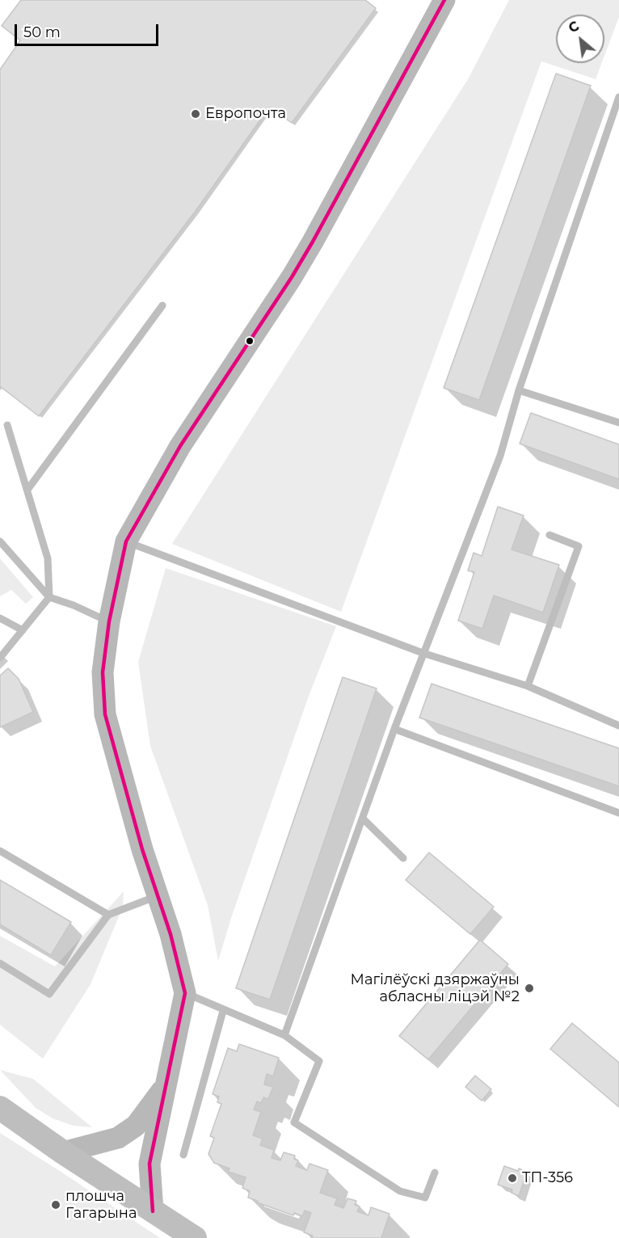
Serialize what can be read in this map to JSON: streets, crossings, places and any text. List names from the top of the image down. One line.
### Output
{"places":["Европочта","Магілёўскі дзяржаўны абласны ліцэй №2","ТП-356","плошча Гагарына"],"scale_bar":"50 m","north":"top left"}
